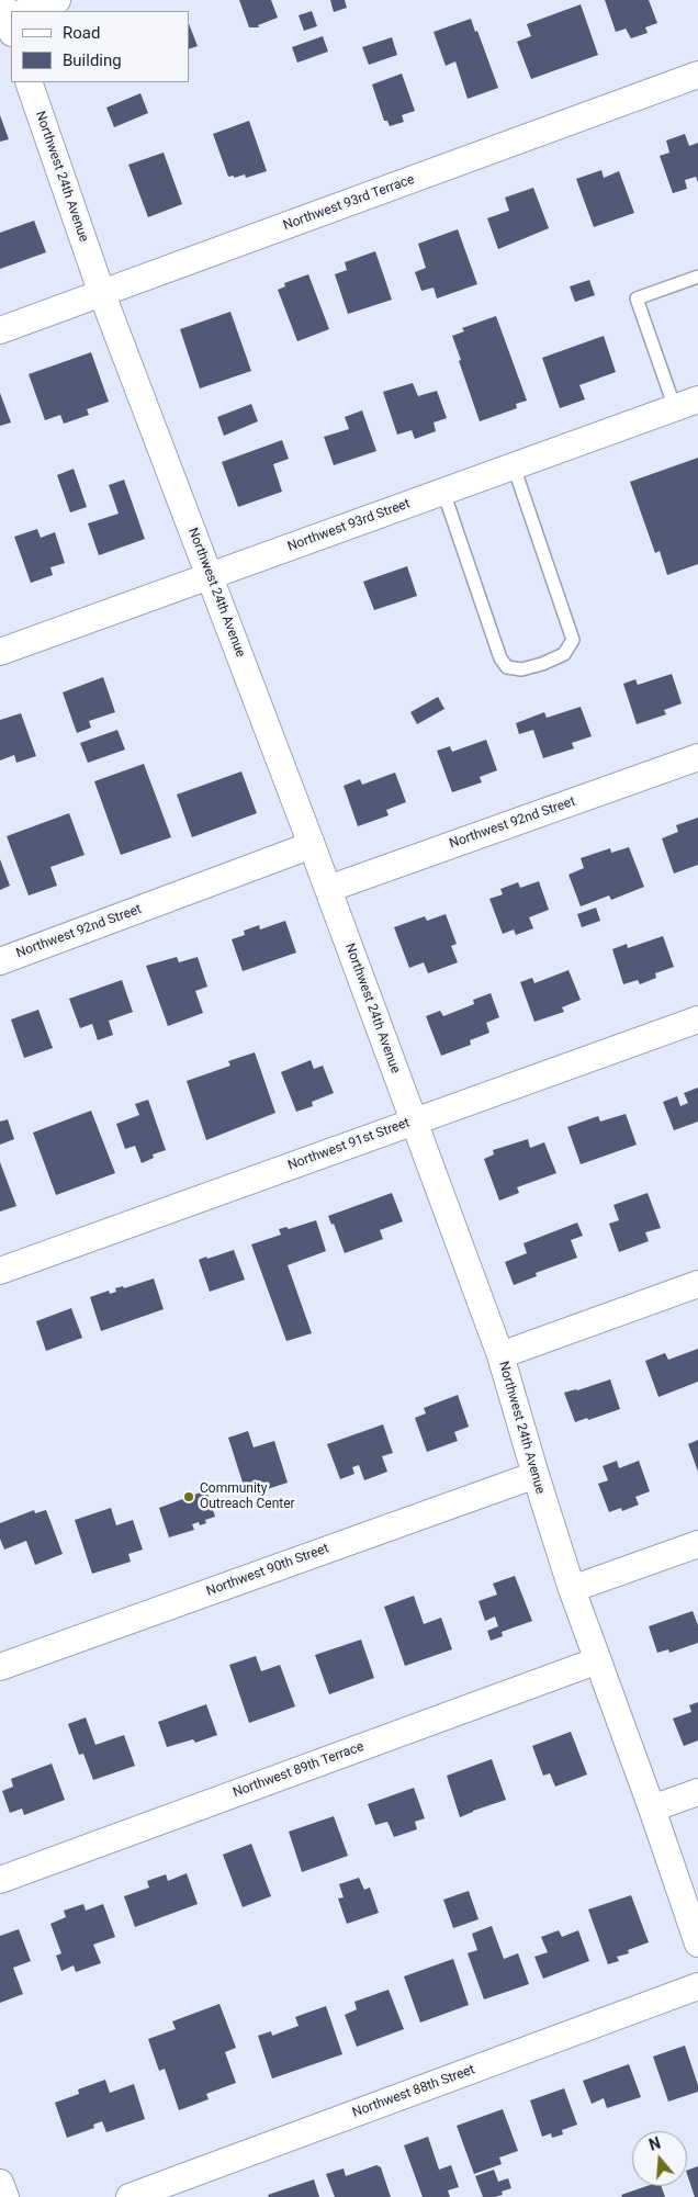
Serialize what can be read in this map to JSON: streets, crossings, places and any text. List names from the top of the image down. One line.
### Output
{"streets":{"street":["Northwest 24th Avenue","Northwest 93rd Terrace","Northwest 93rd Street","Northwest 92nd Street","Northwest 91st Street","Northwest 90th Street","Northwest 89th Terrace","Northwest 88th Street"]},"crossings":[["Northwest 24th Avenue","Northwest 93rd Terrace"],["Northwest 24th Avenue","Northwest 93rd Street"],["Northwest 24th Avenue","Northwest 92nd Street"],["Northwest 24th Avenue","Northwest 91st Street"],["Northwest 24th Avenue","Northwest 90th Street"],["Northwest 24th Avenue","Northwest 89th Terrace"]],"places":["Community Outreach Center"],"legend":["Road","Building"],"north":"top"}
